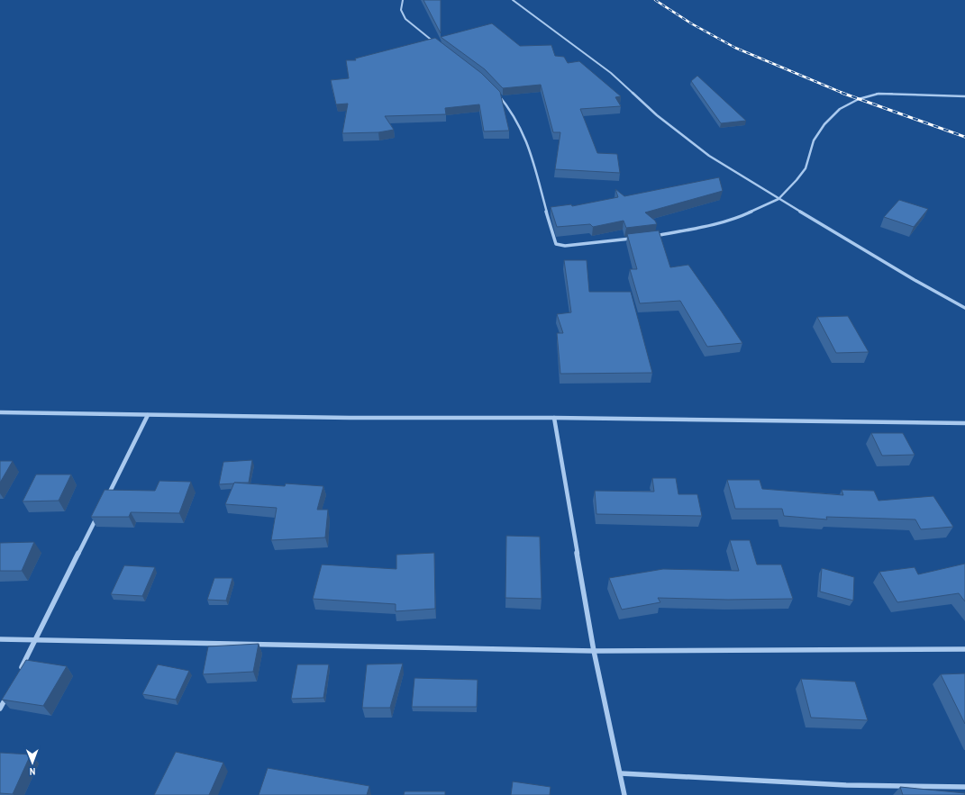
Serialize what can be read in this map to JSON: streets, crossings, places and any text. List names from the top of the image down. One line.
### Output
{"north":"bottom"}
